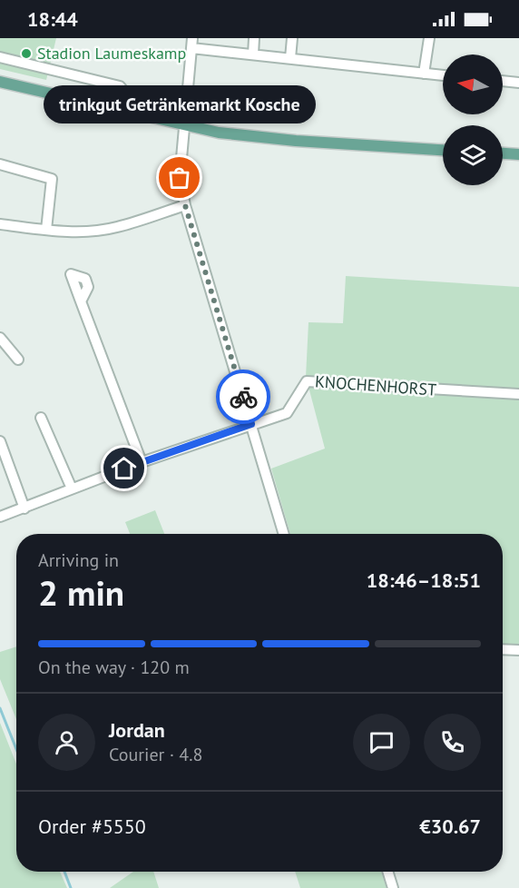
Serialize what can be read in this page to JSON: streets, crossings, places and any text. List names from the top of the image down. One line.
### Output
{"streets":{"street":["KNOCHENHORST"]},"places":["Stadion Laumeskamp","trinkgut Getränkemarkt Kosche"],"north":"left","page":{"status":"18:44","bubble":"trinkgut Getränkemarkt Kosche","heading":["2 min","Arriving in","18:46–18:51"],"panel":["Jordan","Courier · 4.8","Order #5550","€30.67"],"bar":"On the way · 120 m"}}
